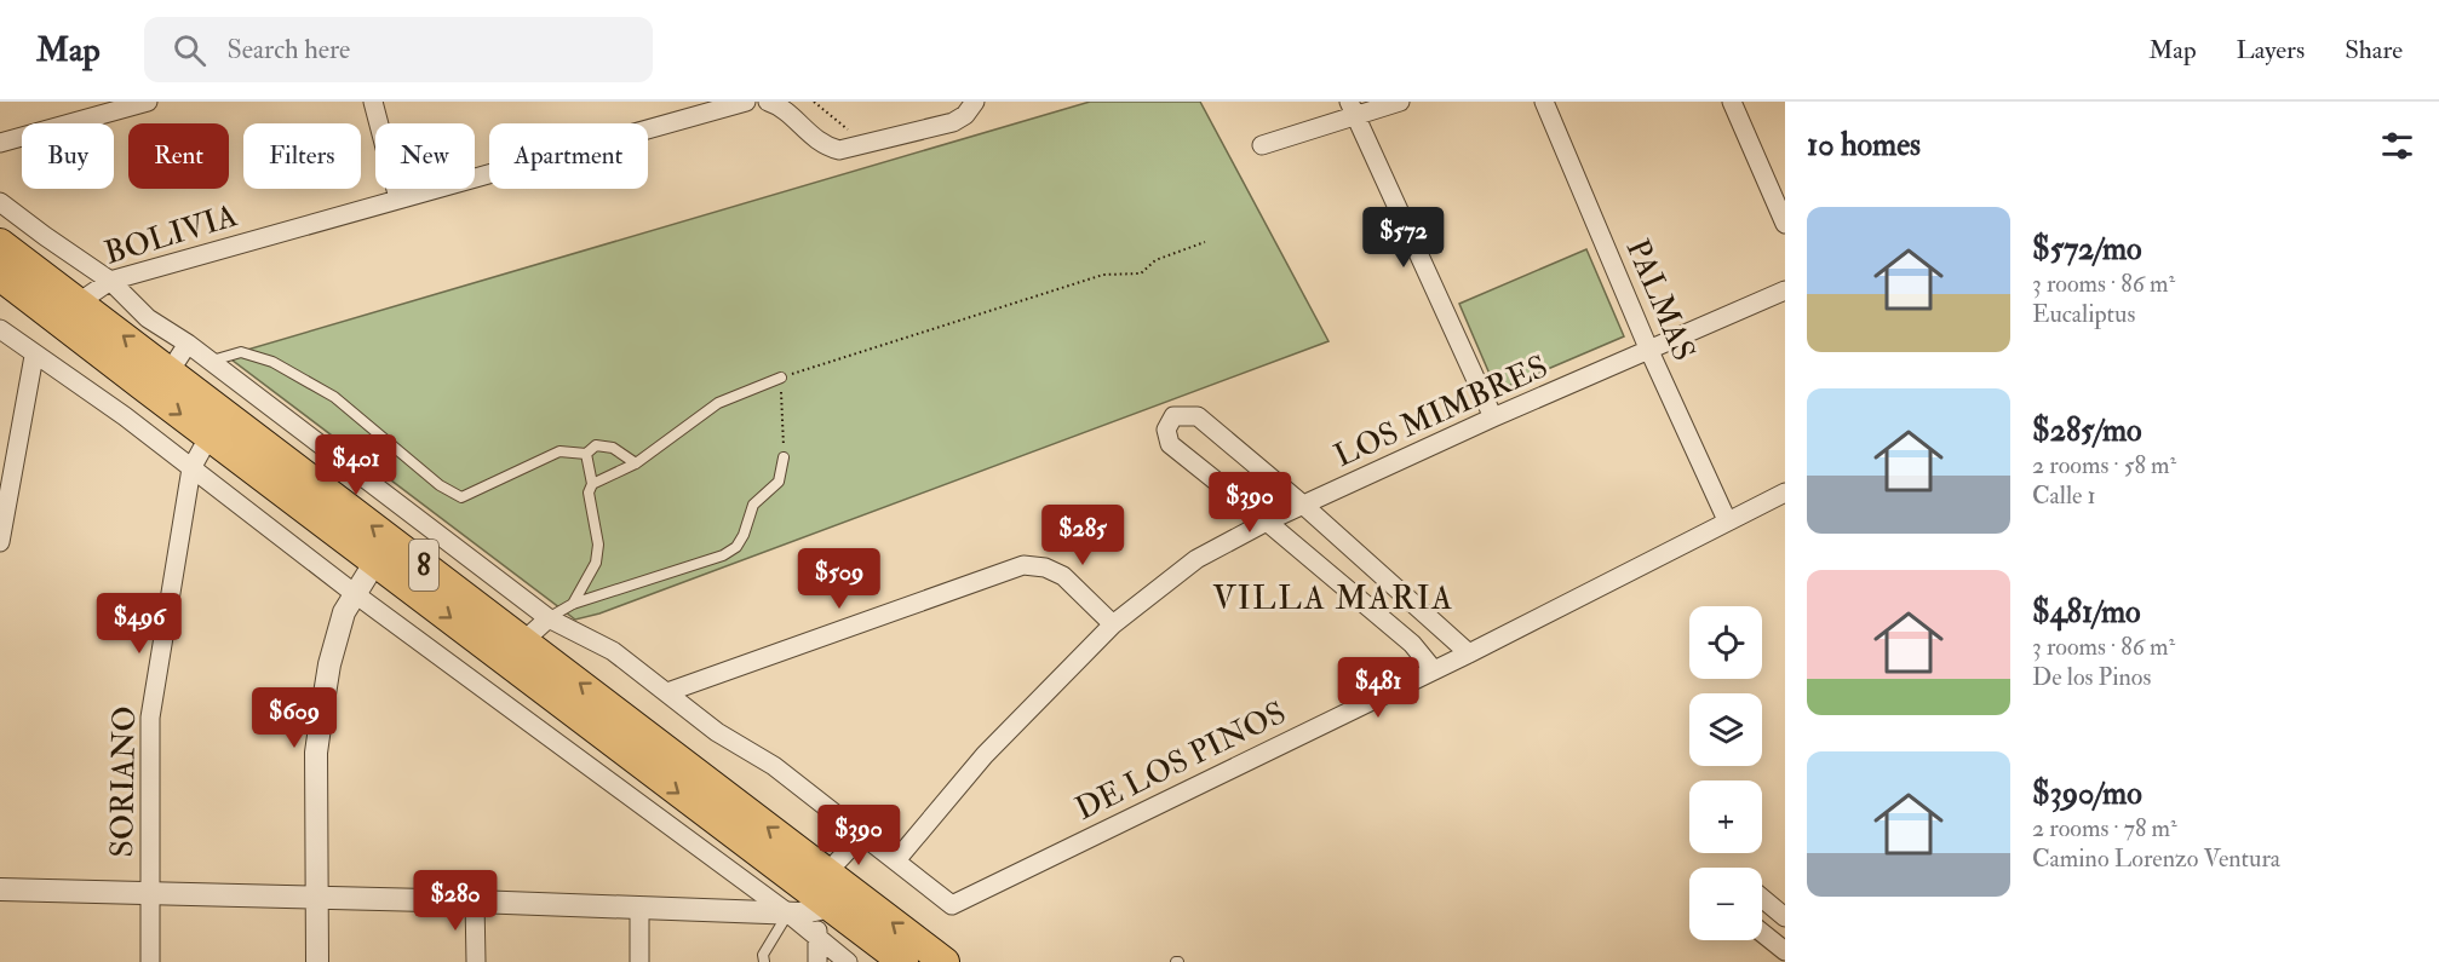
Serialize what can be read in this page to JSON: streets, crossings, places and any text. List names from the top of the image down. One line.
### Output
{"streets":{"highway":["8"],"street":["BOLIVIA","PALMAS","LOS MIMBRES","DE LOS PINOS","SORIANO"]},"crossings":[["BOLIVIA","8"],["PALMAS","LOS MIMBRES"],["PALMAS","DE LOS PINOS"],["LOS MIMBRES","DE LOS PINOS"],["8","SORIANO"]],"districts":["VILLA MARIA"],"page":{"header":"Map","search":"Search here","nav":["Map","Layers","Share"],"heading":"10 homes","chip":["Buy","Rent","Filters","New","Apartment"],"list":[{"name":"$572/mo","note":"3 rooms · 86 m² · Eucaliptus"},{"name":"$285/mo","note":"2 rooms · 58 m² · Calle 1"},{"name":"$481/mo","note":"3 rooms · 86 m² · De los Pinos"},{"name":"$390/mo","note":"2 rooms · 78 m² · Camino Lorenzo Ventura"}],"price":["$572","$401","$390","$285","$509","$496","$481","$609","$390","$280"],"map_buttons":["+","−"]}}
